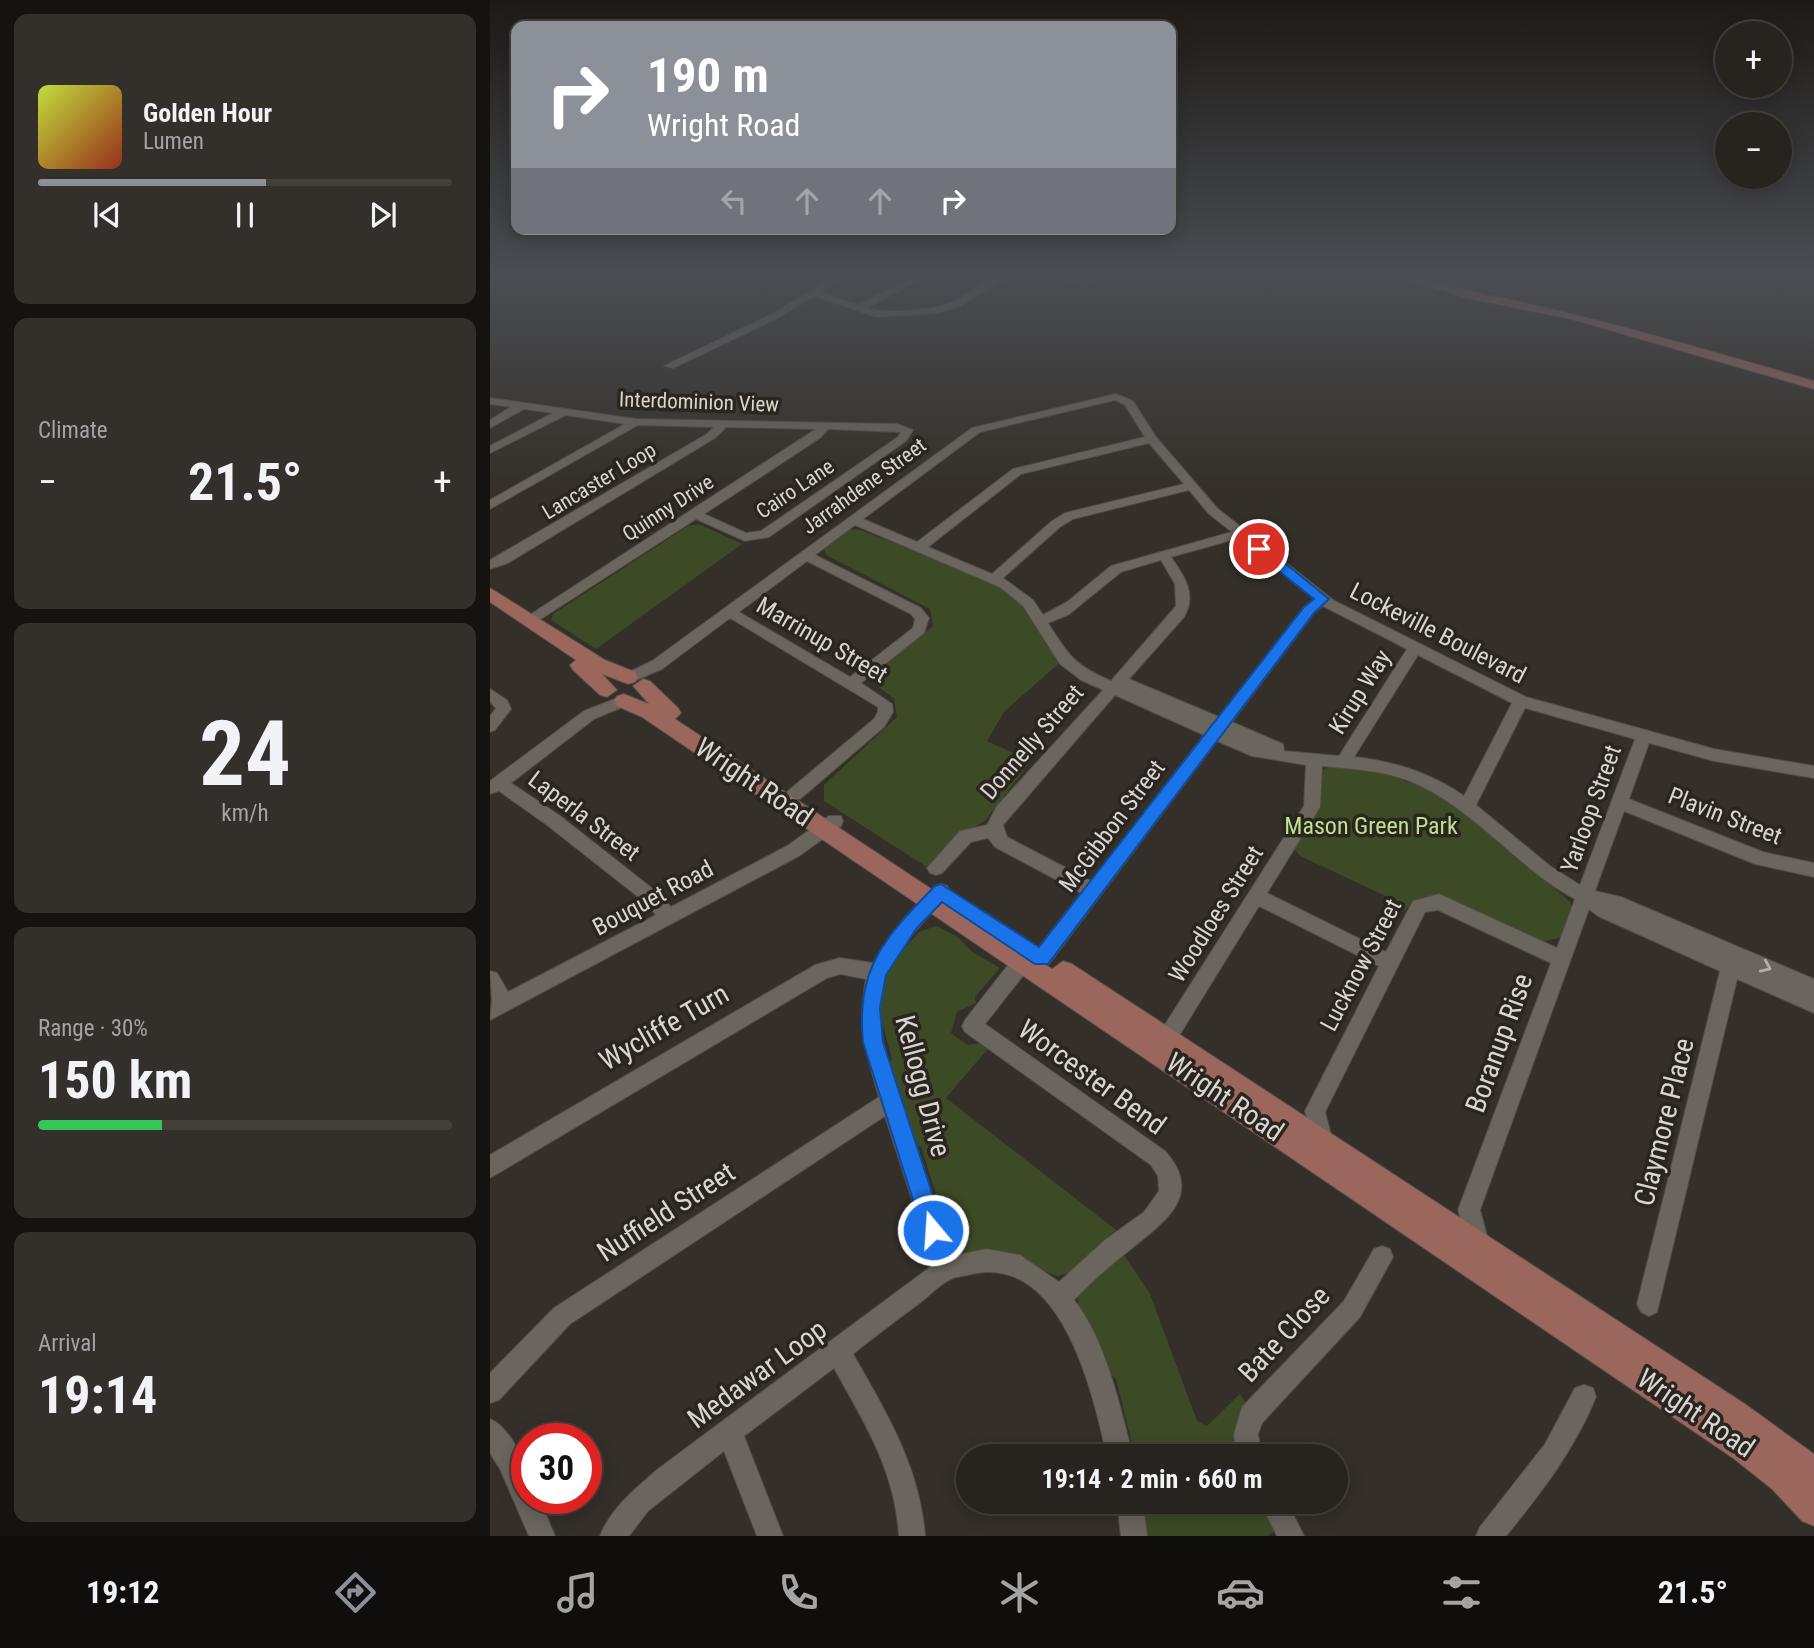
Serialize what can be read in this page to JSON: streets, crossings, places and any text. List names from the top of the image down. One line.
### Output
{"streets":{"main road":["Wright Road"],"street":["Interdominion View","Lancaster Loop","Jarrahdene Street","Cairo Lane","Quinny Drive","Lockeville Boulevard","Marrinup Street","Kirup Way","Donnelly Street","Yarloop Street","Laperla Street","Plavin Street","McGibbon Street","Bouquet Road","Woodloes Street","Lucknow Street","Wycliffe Turn","Boranup Rise","Worcester Bend","Kellogg Drive","Claymore Place","Nuffield Street","Bate Close","Medawar Loop"]},"crossings":[["Interdominion View","Lancaster Loop"],["Interdominion View","Cairo Lane"],["Interdominion View","Quinny Drive"],["Jarrahdene Street","Lockeville Boulevard"],["Jarrahdene Street","Marrinup Street"],["Jarrahdene Street","Wright Road"],["Jarrahdene Street","Laperla Street"],["Cairo Lane","Quinny Drive"],["Quinny Drive","Wright Road"],["Lockeville Boulevard","Kirup Way"],["Lockeville Boulevard","Yarloop Street"],["Lockeville Boulevard","McGibbon Street"],["Marrinup Street","Wright Road"],["Donnelly Street","Wright Road"],["Donnelly Street","McGibbon Street"],["Donnelly Street","Kellogg Drive"],["Wright Road","McGibbon Street"],["Wright Road","Bouquet Road"],["Wright Road","Woodloes Street"],["Wright Road","Worcester Bend"],["Wright Road","Kellogg Drive"],["Yarloop Street","Plavin Street"],["Yarloop Street","Boranup Rise"],["Laperla Street","Bouquet Road"],["McGibbon Street","Worcester Bend"],["Lucknow Street","Boranup Rise"],["Wycliffe Turn","Kellogg Drive"],["Kellogg Drive","Nuffield Street"],["Kellogg Drive","Medawar Loop"]],"parks":["Mason Green Park"],"page":{"map_buttons":["+","−"],"turn":["190 m","Wright Road"],"song":["Golden Hour","Lumen"],"tile":["Climate",["24","km/h"],["Range · 30%","150 km"],["Arrival","19:14"]],"heat":["−","21.5°","+"],"limit":"30","trip":"19:14 · 2 min · 660 m","tabs":["19:12","21.5°"]}}
